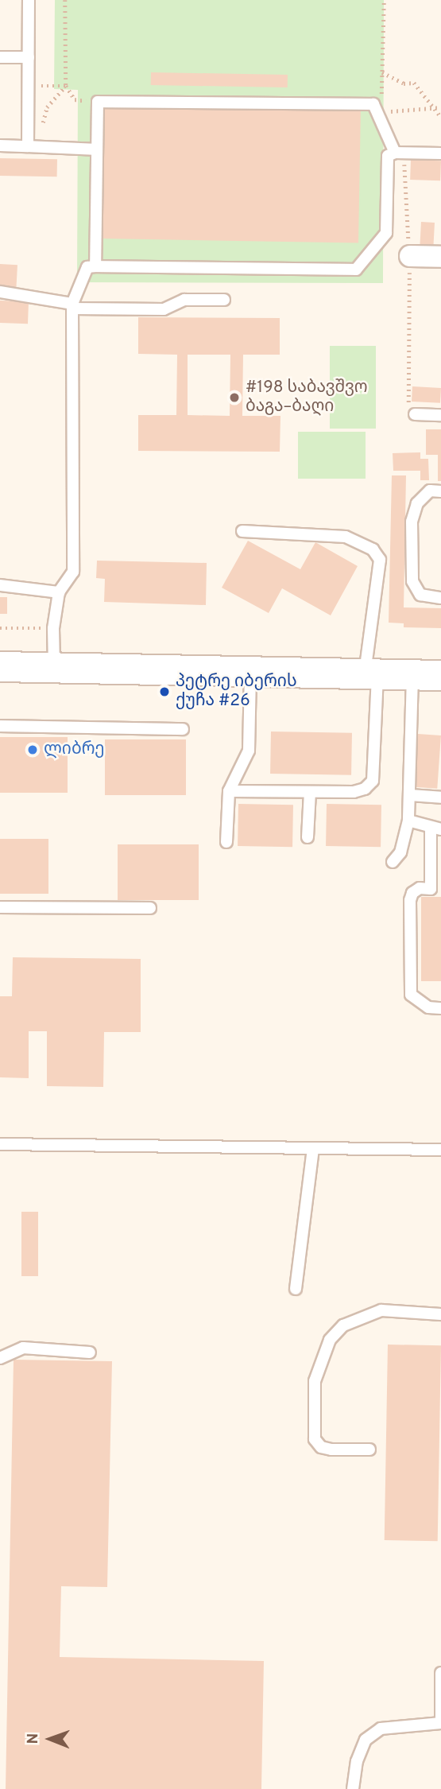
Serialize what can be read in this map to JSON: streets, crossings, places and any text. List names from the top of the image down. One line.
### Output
{"places":["#198 საბავშვო ბაგა–ბაღი","პეტრე იბერის ქუჩა #26","ლიბრე"],"north":"left"}
